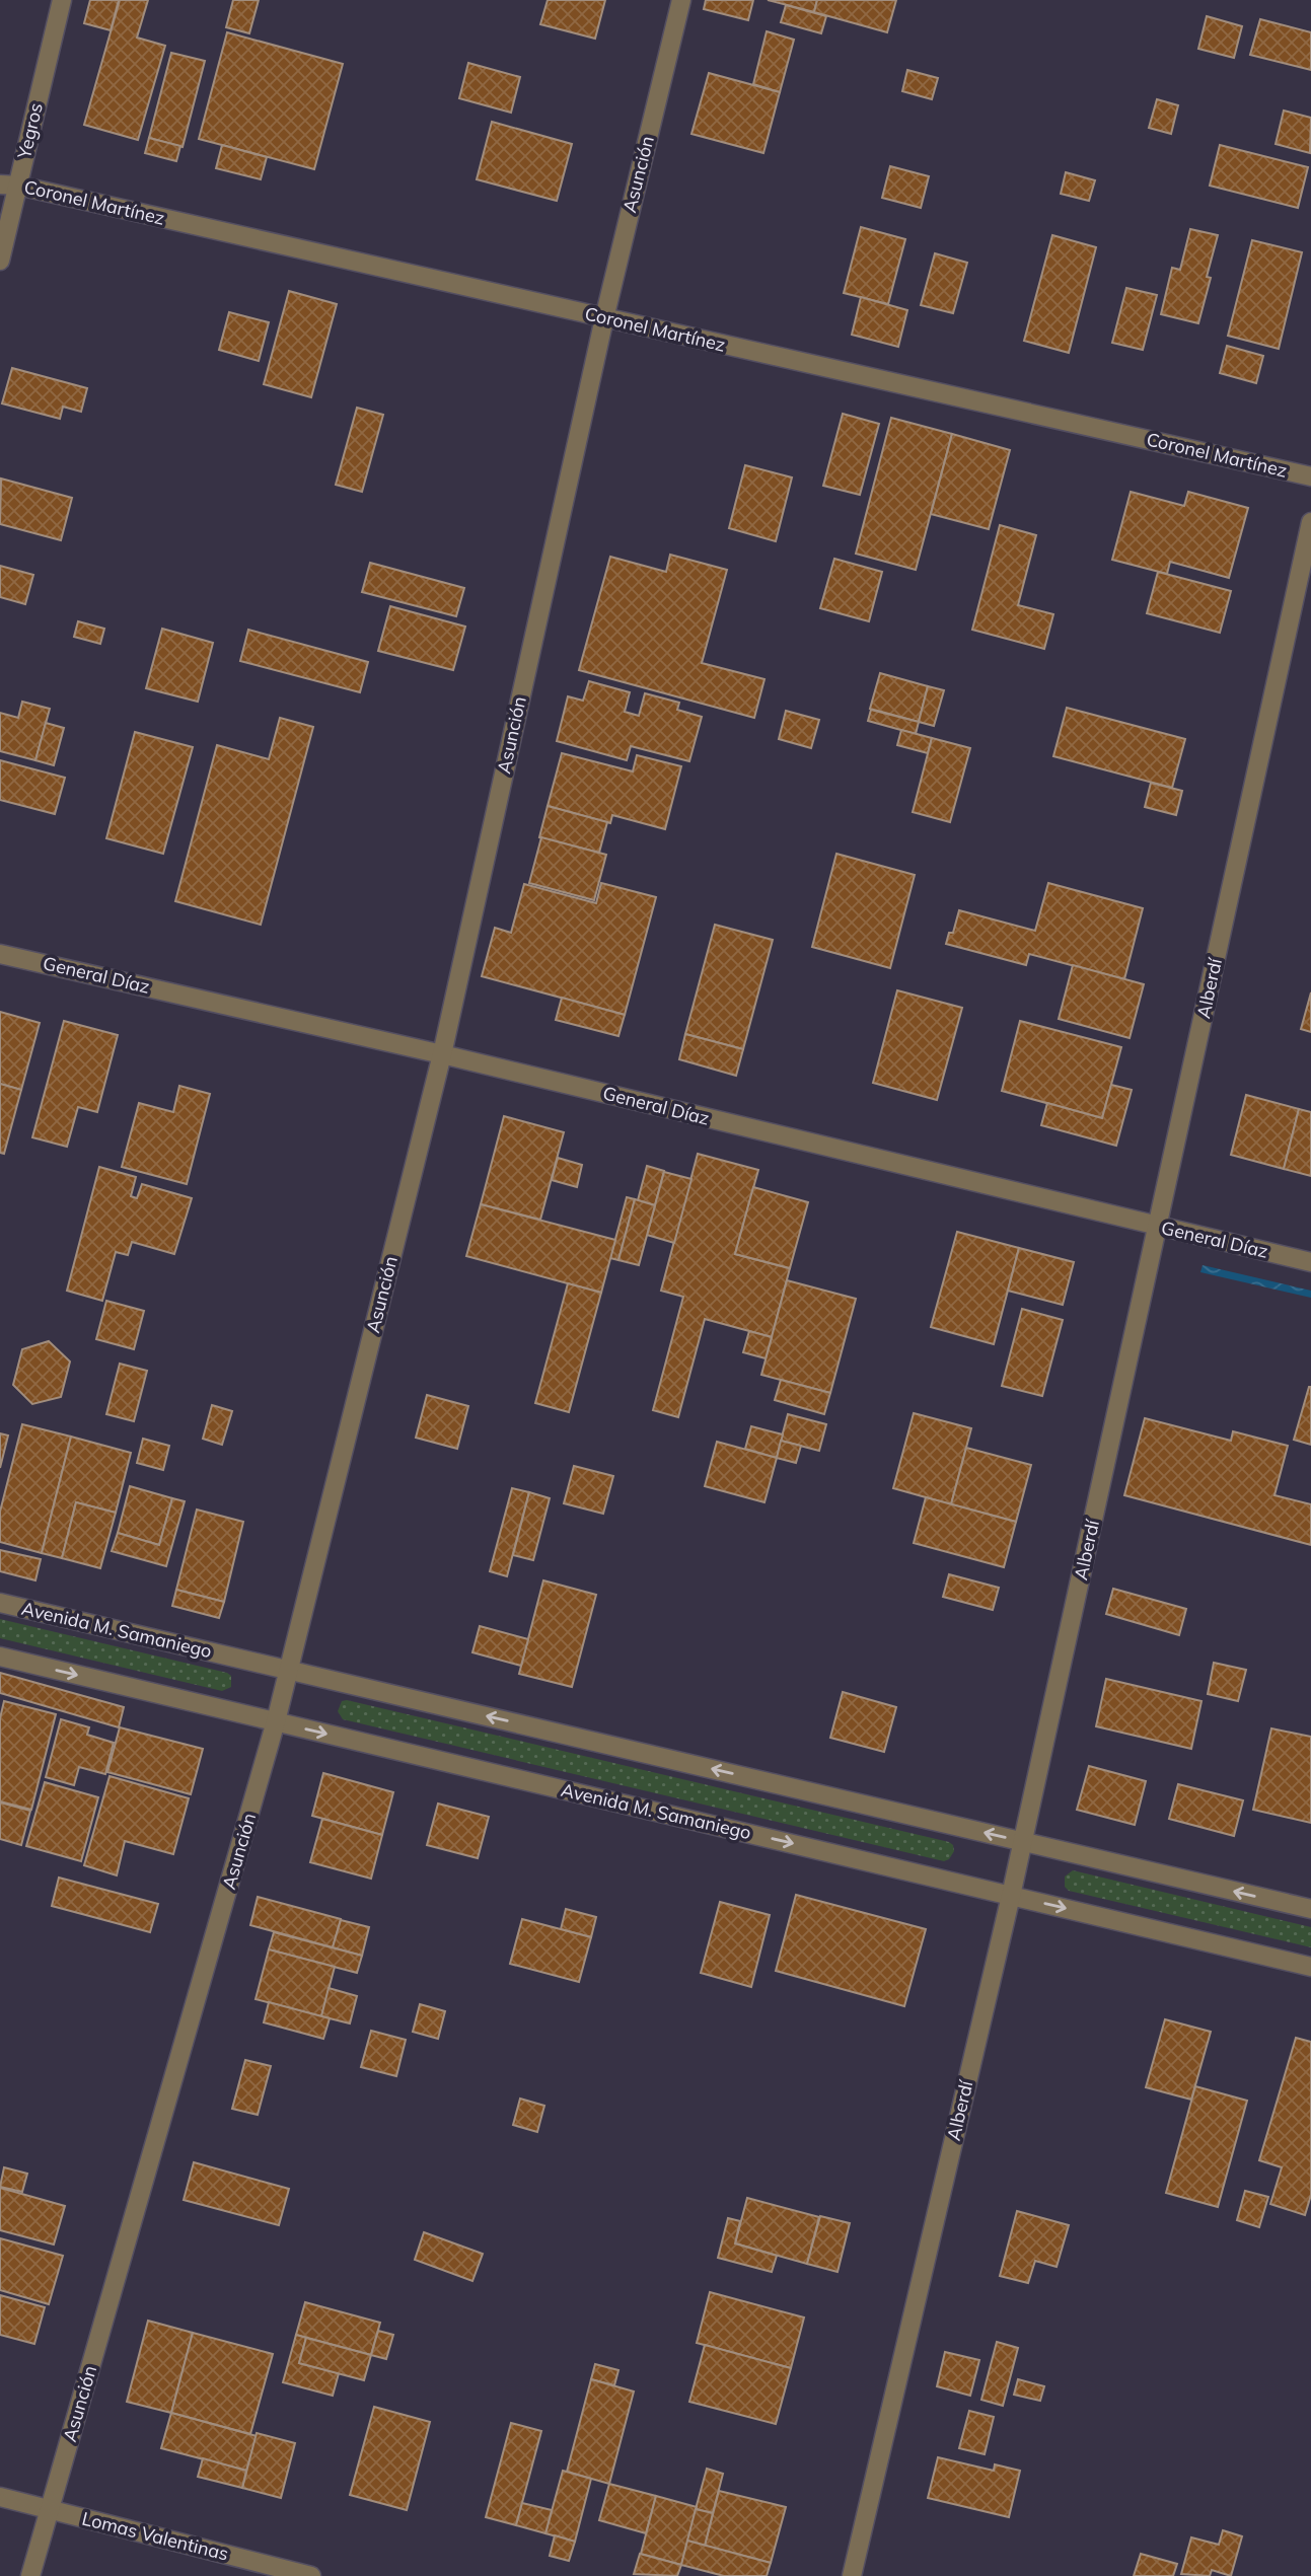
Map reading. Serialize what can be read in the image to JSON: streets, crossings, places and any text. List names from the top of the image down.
{
  "streets": {
    "street": [
      "Yegros",
      "Asunción",
      "Coronel Martínez",
      "General Díaz",
      "Alberdí",
      "Avenida M. Samaniego",
      "Lomas Valentinas"
    ]
  },
  "crossings": [
    ["Yegros", "Coronel Martínez"],
    ["Asunción", "Coronel Martínez"],
    ["Asunción", "General Díaz"],
    ["Asunción", "Avenida M. Samaniego"],
    ["Asunción", "Lomas Valentinas"],
    ["General Díaz", "Alberdí"],
    ["Alberdí", "Avenida M. Samaniego"]
  ]
}
